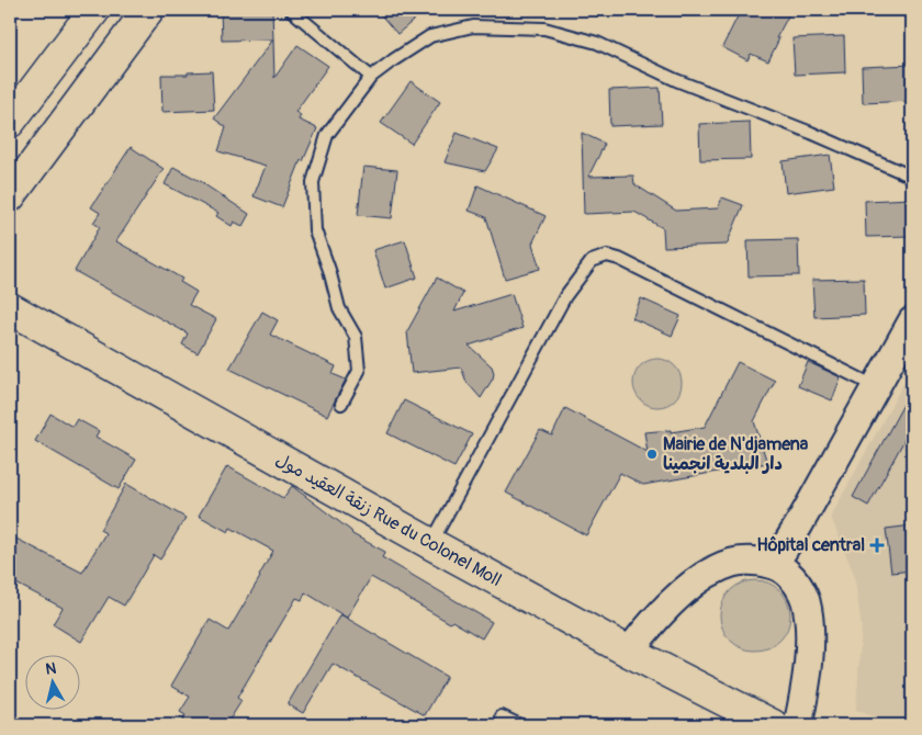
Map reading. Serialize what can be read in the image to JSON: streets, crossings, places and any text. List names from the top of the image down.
{
  "streets": {
    "main road": ["زنقة العقيد مول Rue du Colonel Moll"]
  },
  "places": {
    "other": ["Mairie de N'djamena دار البلدية انجمينا"],
    "health": ["Hôpital central"]
  },
  "north": "top"
}
